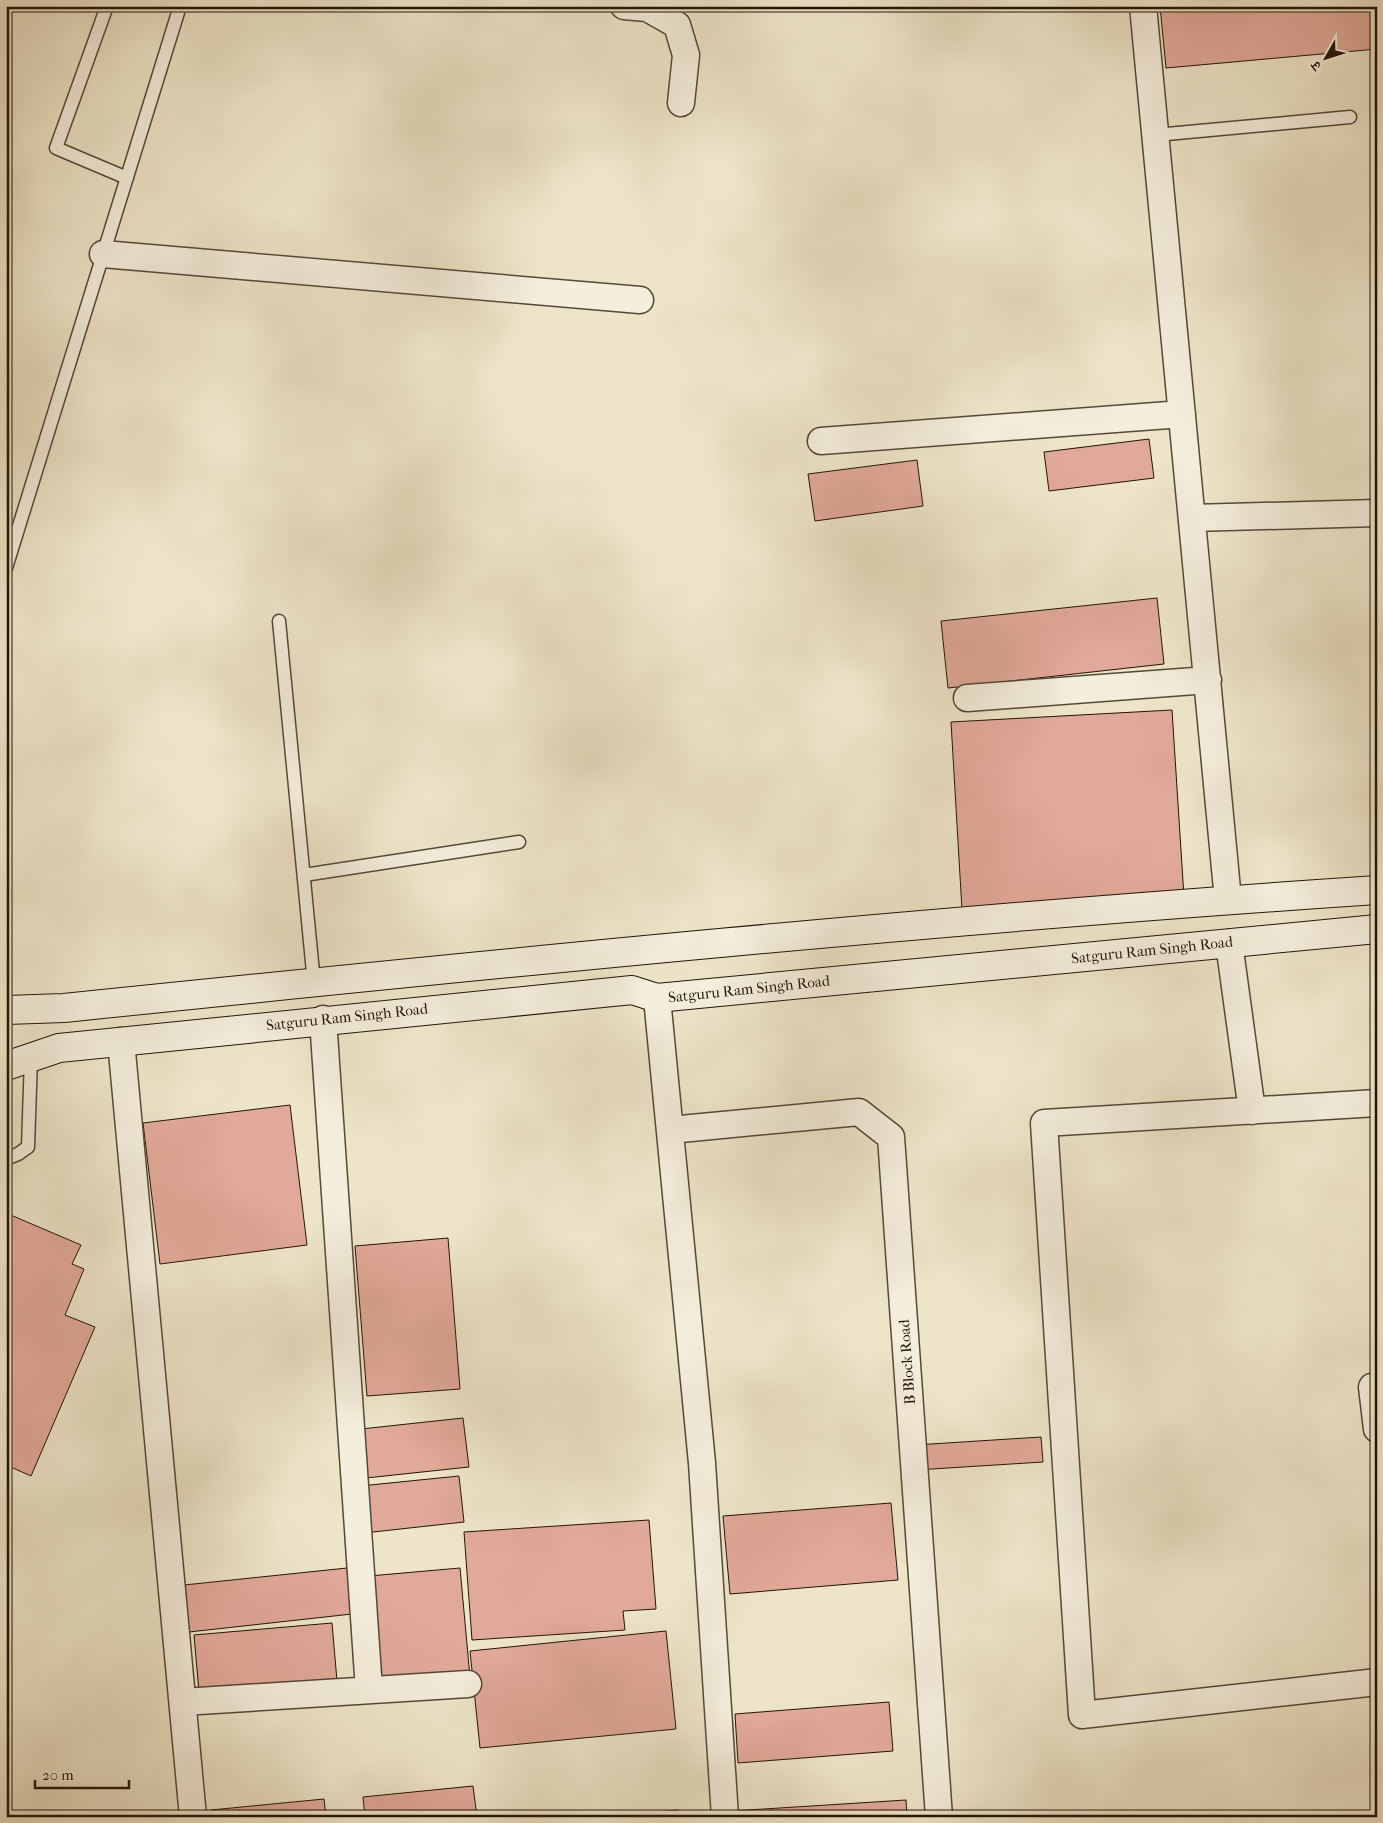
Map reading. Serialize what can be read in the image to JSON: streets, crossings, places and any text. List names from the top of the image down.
{
  "streets": {
    "street": ["Satguru Ram Singh Road", "B Block Road"]
  },
  "scale_bar": "20 m",
  "north": "bottom left"
}
